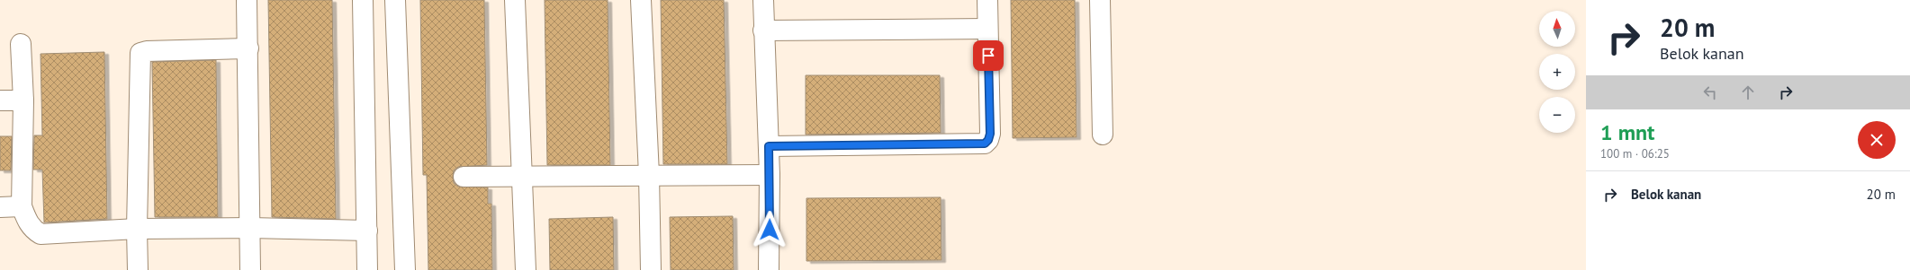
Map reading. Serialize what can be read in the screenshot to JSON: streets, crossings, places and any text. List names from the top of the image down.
{
  "north": "top",
  "page": {
    "turn": ["20 m", "Belok kanan"],
    "map_buttons": ["+", "−"],
    "heading": ["1 mnt", "100 m · 06:25"],
    "list": [
      {
        "name": "Belok kanan",
        "value": "20 m"
      }
    ]
  }
}
